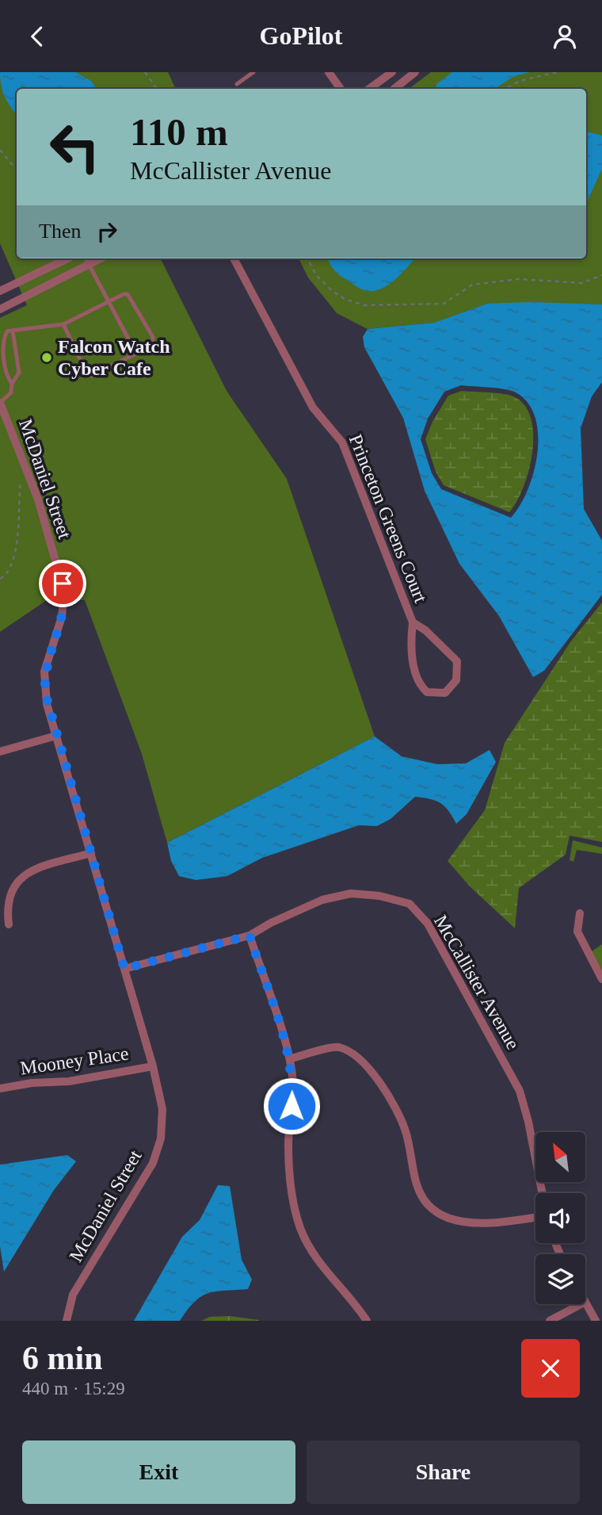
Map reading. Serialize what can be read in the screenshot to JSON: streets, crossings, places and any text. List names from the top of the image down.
{
  "streets": {
    "street": [
      "McDaniel Street",
      "Princeton Greens Court",
      "McCallister Avenue",
      "Mooney Place"
    ]
  },
  "crossings": [
    ["McDaniel Street", "McCallister Avenue"],
    ["McDaniel Street", "Mooney Place"]
  ],
  "places": ["Falcon Watch Cyber Cafe"],
  "north": "top left",
  "page": {
    "header": "GoPilot",
    "turn": ["110 m", "McCallister Avenue"],
    "then": "Then",
    "heading": ["6 min", "440 m · 15:29"],
    "buttons": ["Exit", "Share"]
  }
}
